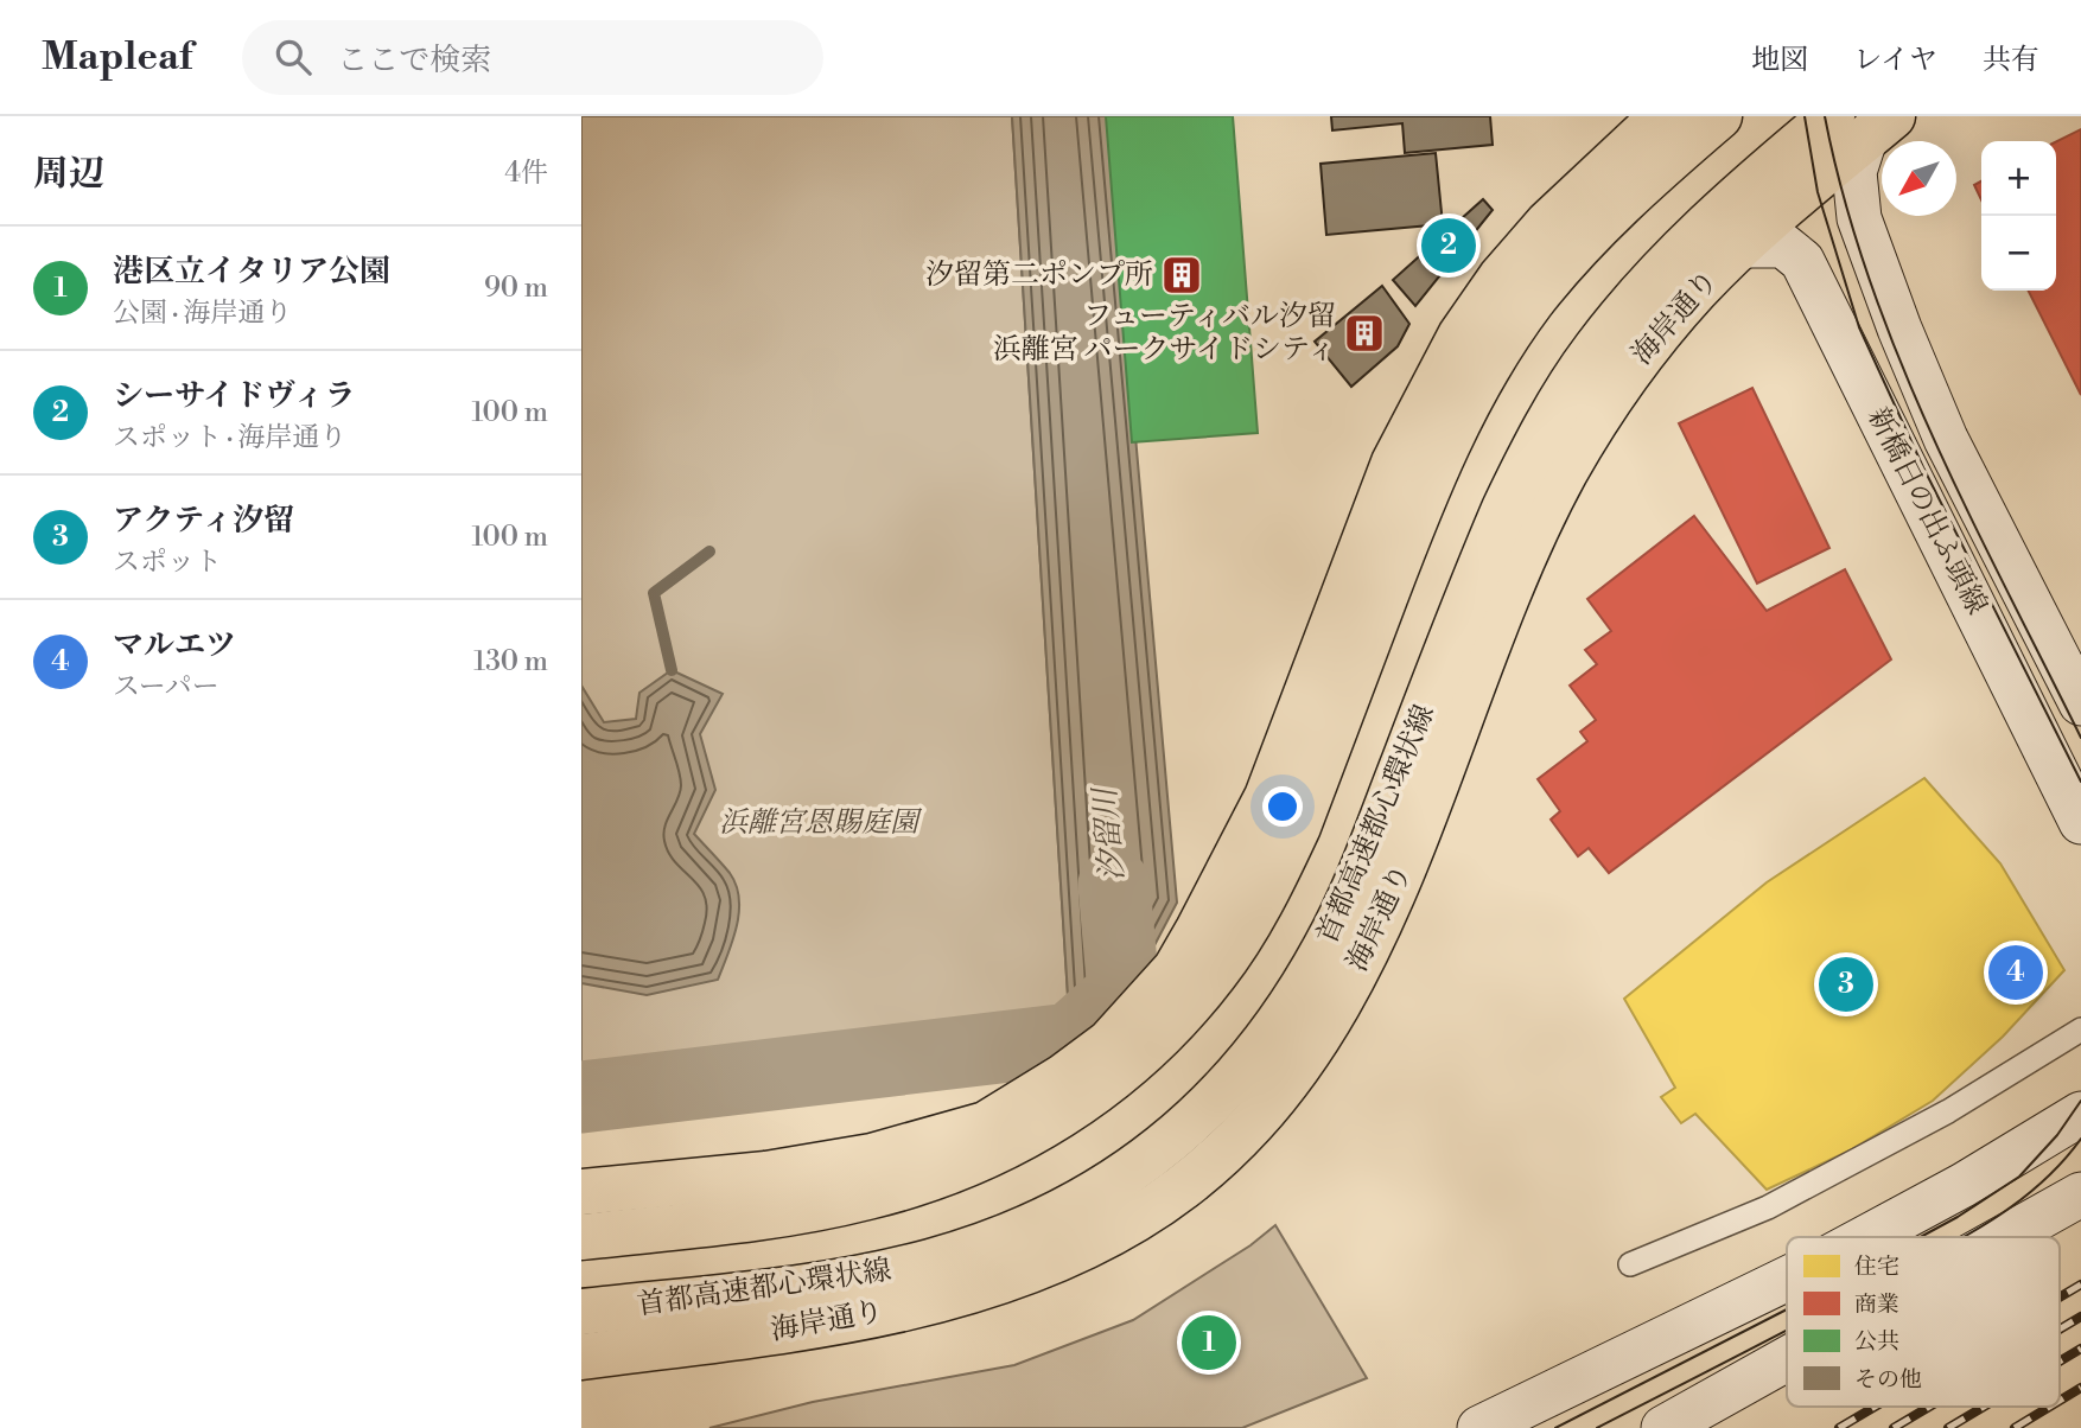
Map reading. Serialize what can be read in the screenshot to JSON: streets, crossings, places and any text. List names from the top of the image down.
{
  "streets": {
    "main road": ["海岸通り", "新橋日の出ふ頭線", "首都高速都心環状線"]
  },
  "crossings": [
    ["海岸通り", "新橋日の出ふ頭線"],
    ["海岸通り", "首都高速都心環状線"],
    ["新橋日の出ふ頭線", "首都高速都心環状線"]
  ],
  "water": ["汐留川"],
  "parks": ["浜離宮恩賜庭園"],
  "places": {
    "building": ["汐留第二ポンプ所", "フューティバル汐留 浜離宮 パークサイドシティ"]
  },
  "legend": [
    "住宅",
    "商業",
    "公共",
    "その他"
  ],
  "north": "bottom left",
  "page": {
    "header": "Mapleaf",
    "search": "ここで検索",
    "nav": ["地図", "レイヤ", "共有"],
    "heading": ["周辺", "4件"],
    "map_buttons": ["+", "−"],
    "pins": [
      "2",
      "4",
      "3",
      "1"
    ],
    "list": [
      {
        "mark": "1",
        "name": "港区立イタリア公園",
        "note": "公園 · 海岸通り",
        "value": "90 m"
      },
      {
        "mark": "2",
        "name": "シーサイドヴィラ",
        "note": "スポット · 海岸通り",
        "value": "100 m"
      },
      {
        "mark": "3",
        "name": "アクティ汐留",
        "note": "スポット",
        "value": "100 m"
      },
      {
        "mark": "4",
        "name": "マルエツ",
        "note": "スーパー",
        "value": "130 m"
      }
    ]
  }
}
